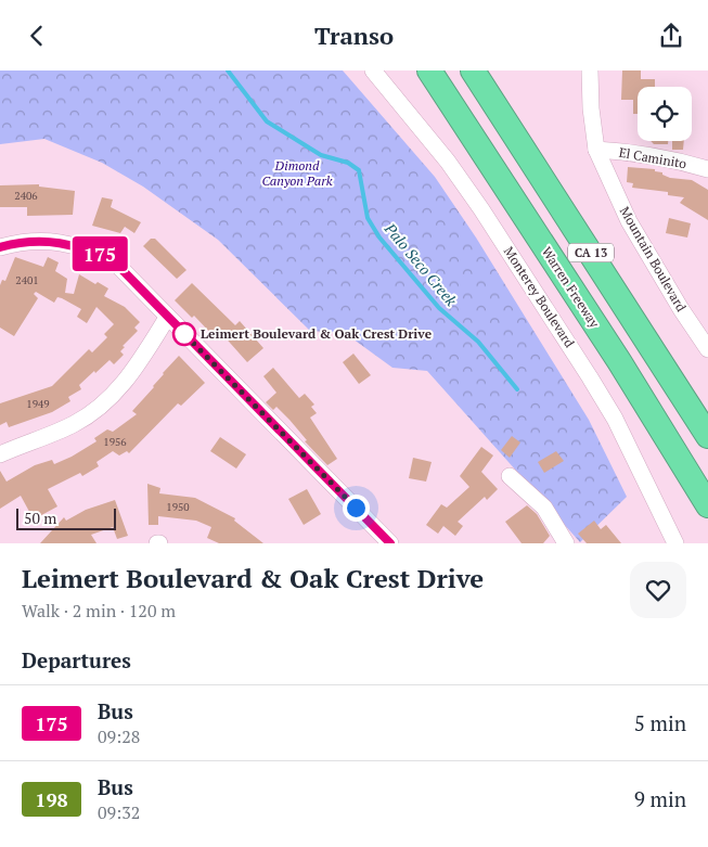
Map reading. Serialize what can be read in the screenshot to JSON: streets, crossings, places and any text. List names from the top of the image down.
{
  "streets": {
    "highway": ["CA 13", "Warren Freeway"],
    "street": ["El Caminito", "Mountain Boulevard", "Monterey Boulevard"]
  },
  "crossings": [
    ["El Caminito", "Mountain Boulevard"]
  ],
  "water": ["Palo Seco Creek"],
  "parks": ["Dimond Canyon Park"],
  "places": ["Leimert Boulevard & Oak Crest Drive"],
  "lines": ["bus line 175"],
  "house_numbers": [
    "2406",
    "2401",
    "1949",
    "1956",
    "1950"
  ],
  "scale_bar": "50 m",
  "page": {
    "header": "Transo",
    "on_map": "175",
    "scale": "50 m",
    "heading": [
      ["Leimert Boulevard & Oak Crest Drive", "Walk · 2 min · 120 m"],
      "Departures"
    ],
    "list": [
      {
        "mark": "175",
        "name": "Bus",
        "note": "09:28",
        "value": "5 min"
      },
      {
        "mark": "198",
        "name": "Bus",
        "note": "09:32",
        "value": "9 min"
      }
    ]
  }
}
